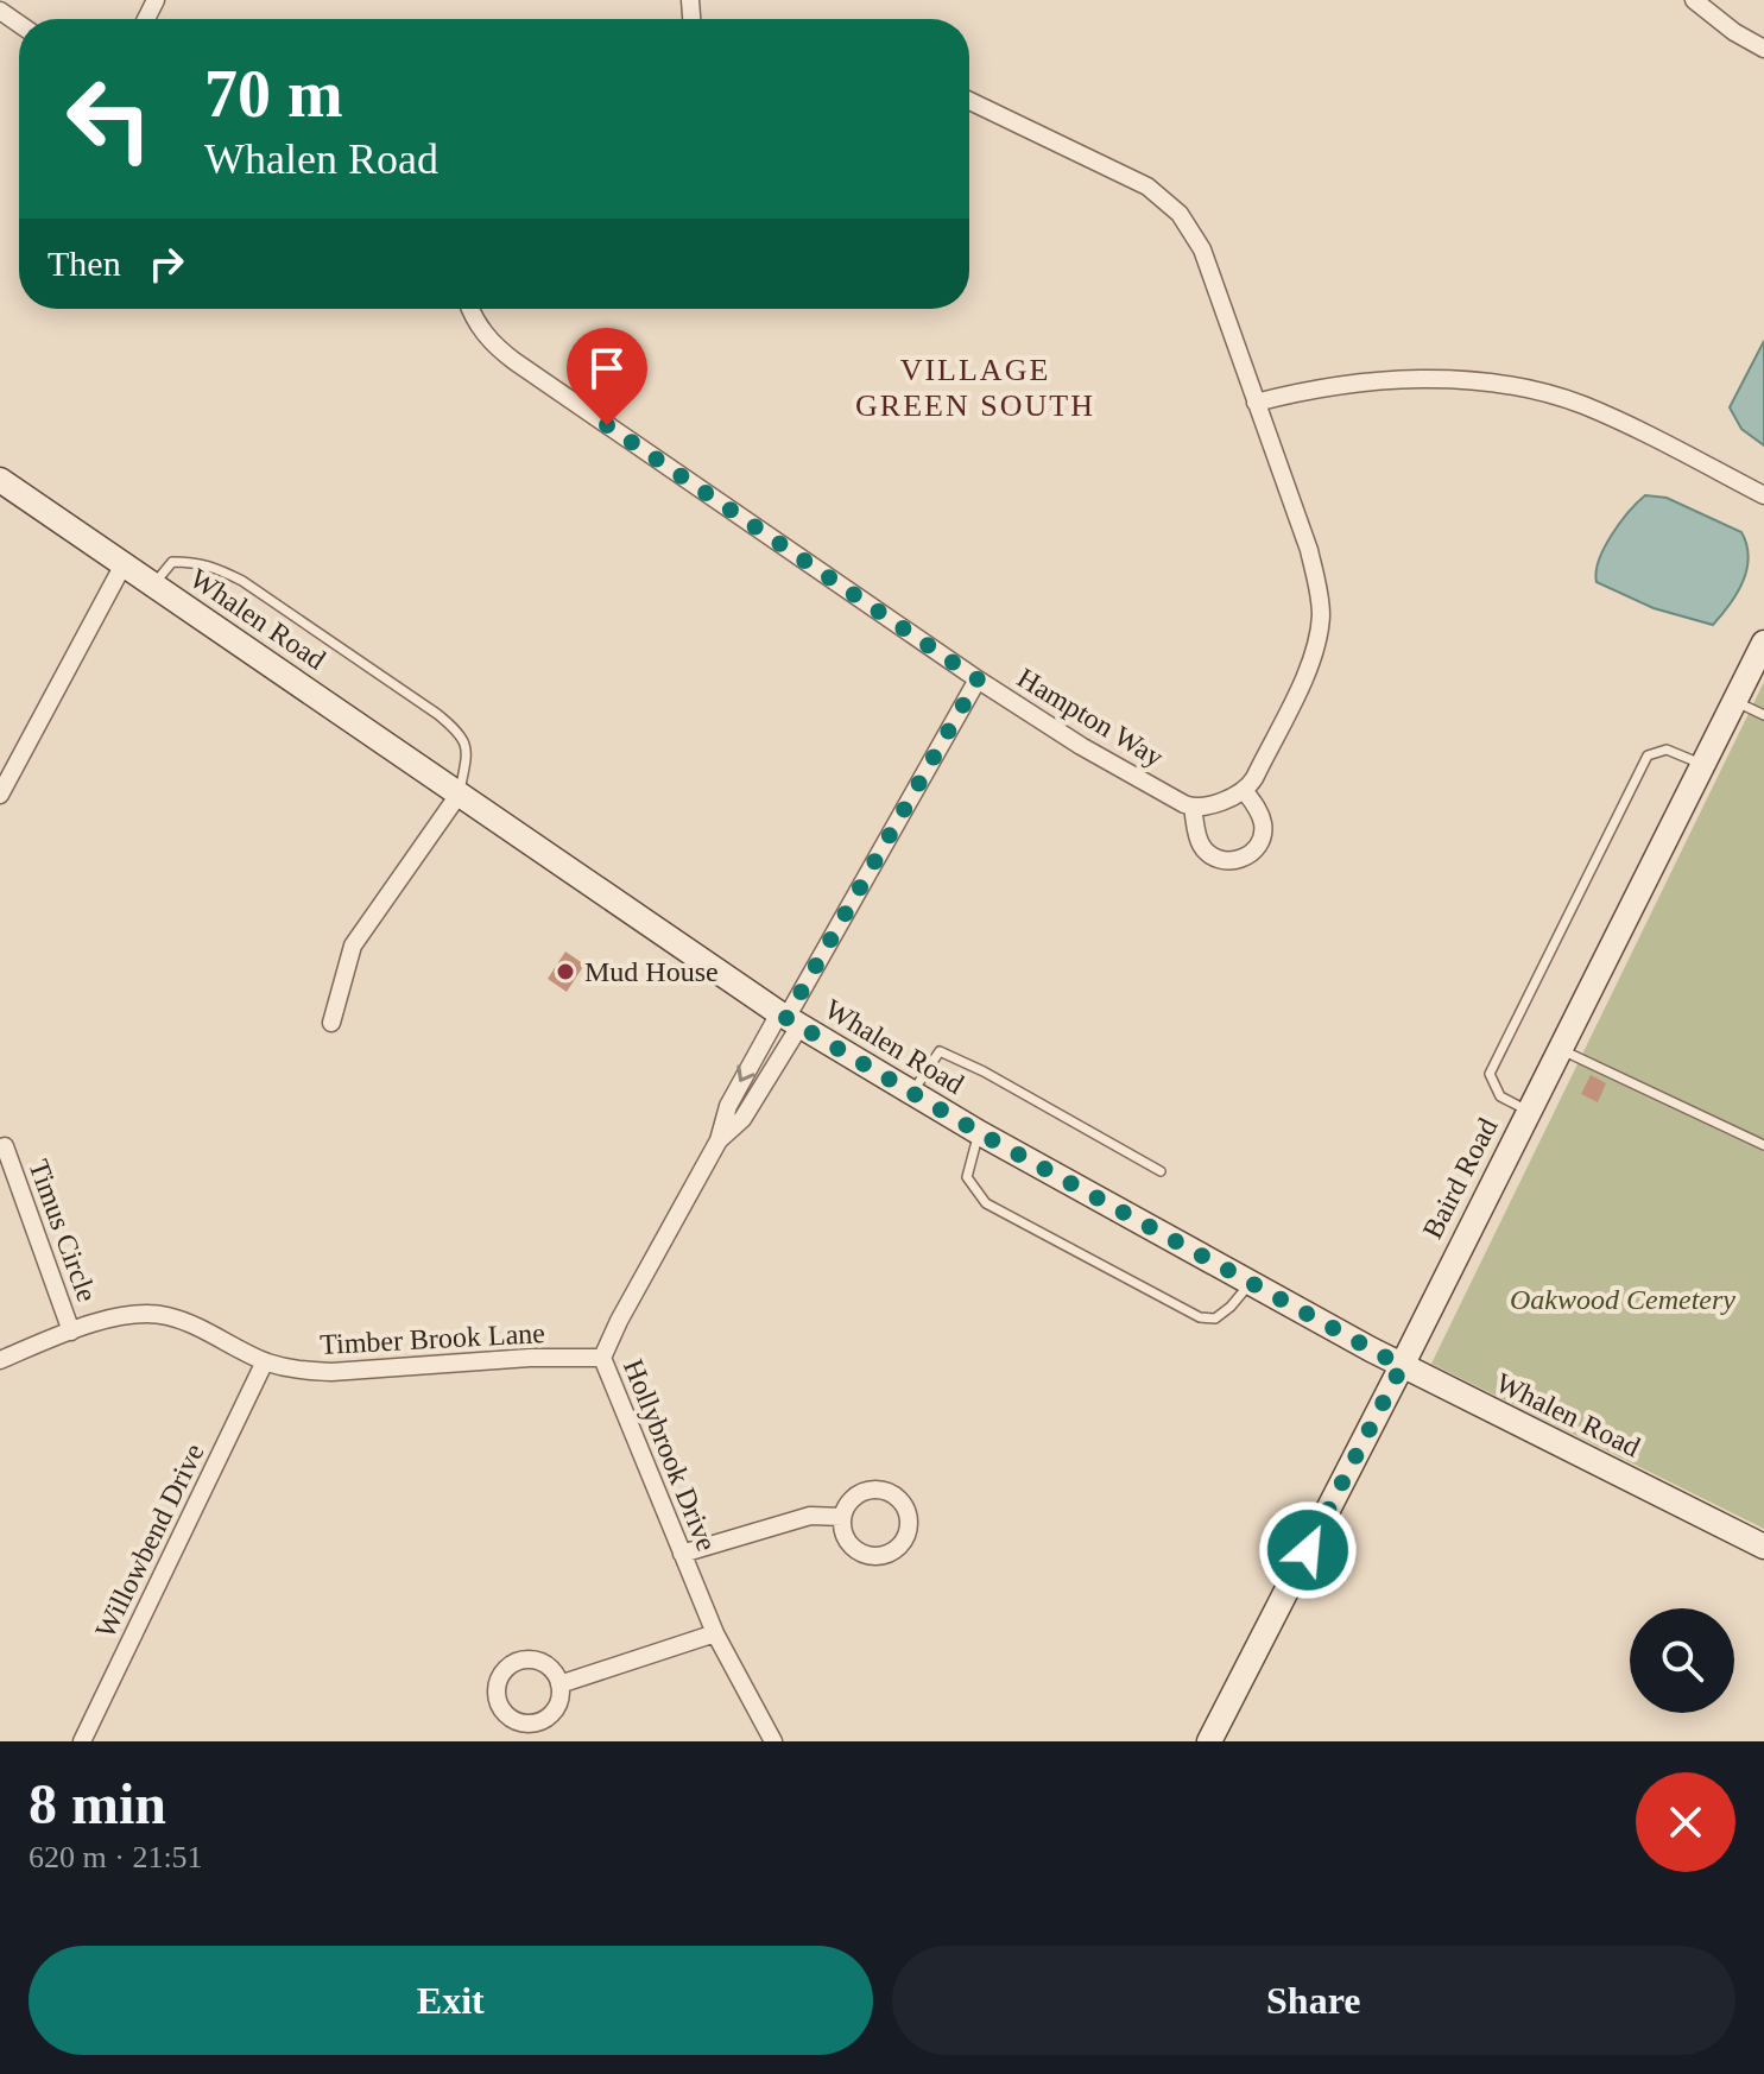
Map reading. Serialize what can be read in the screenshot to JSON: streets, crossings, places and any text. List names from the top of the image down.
{
  "streets": {
    "street": [
      "Whalen Road",
      "Hampton Way",
      "Baird Road",
      "Timus Circle",
      "Timber Brook Lane",
      "Hollybrook Drive",
      "Willowbend Drive"
    ]
  },
  "crossings": [
    ["Whalen Road", "Baird Road"],
    ["Whalen Road", "Hollybrook Drive"],
    ["Hampton Way", "Hollybrook Drive"],
    ["Timus Circle", "Timber Brook Lane"],
    ["Timber Brook Lane", "Hollybrook Drive"],
    ["Timber Brook Lane", "Willowbend Drive"]
  ],
  "districts": ["VILLAGE GREEN SOUTH"],
  "parks": ["Oakwood Cemetery"],
  "places": ["Mud House"],
  "page": {
    "turn": ["70 m", "Whalen Road"],
    "then": "Then",
    "heading": ["8 min", "620 m · 21:51"],
    "buttons": ["Exit", "Share"]
  }
}
